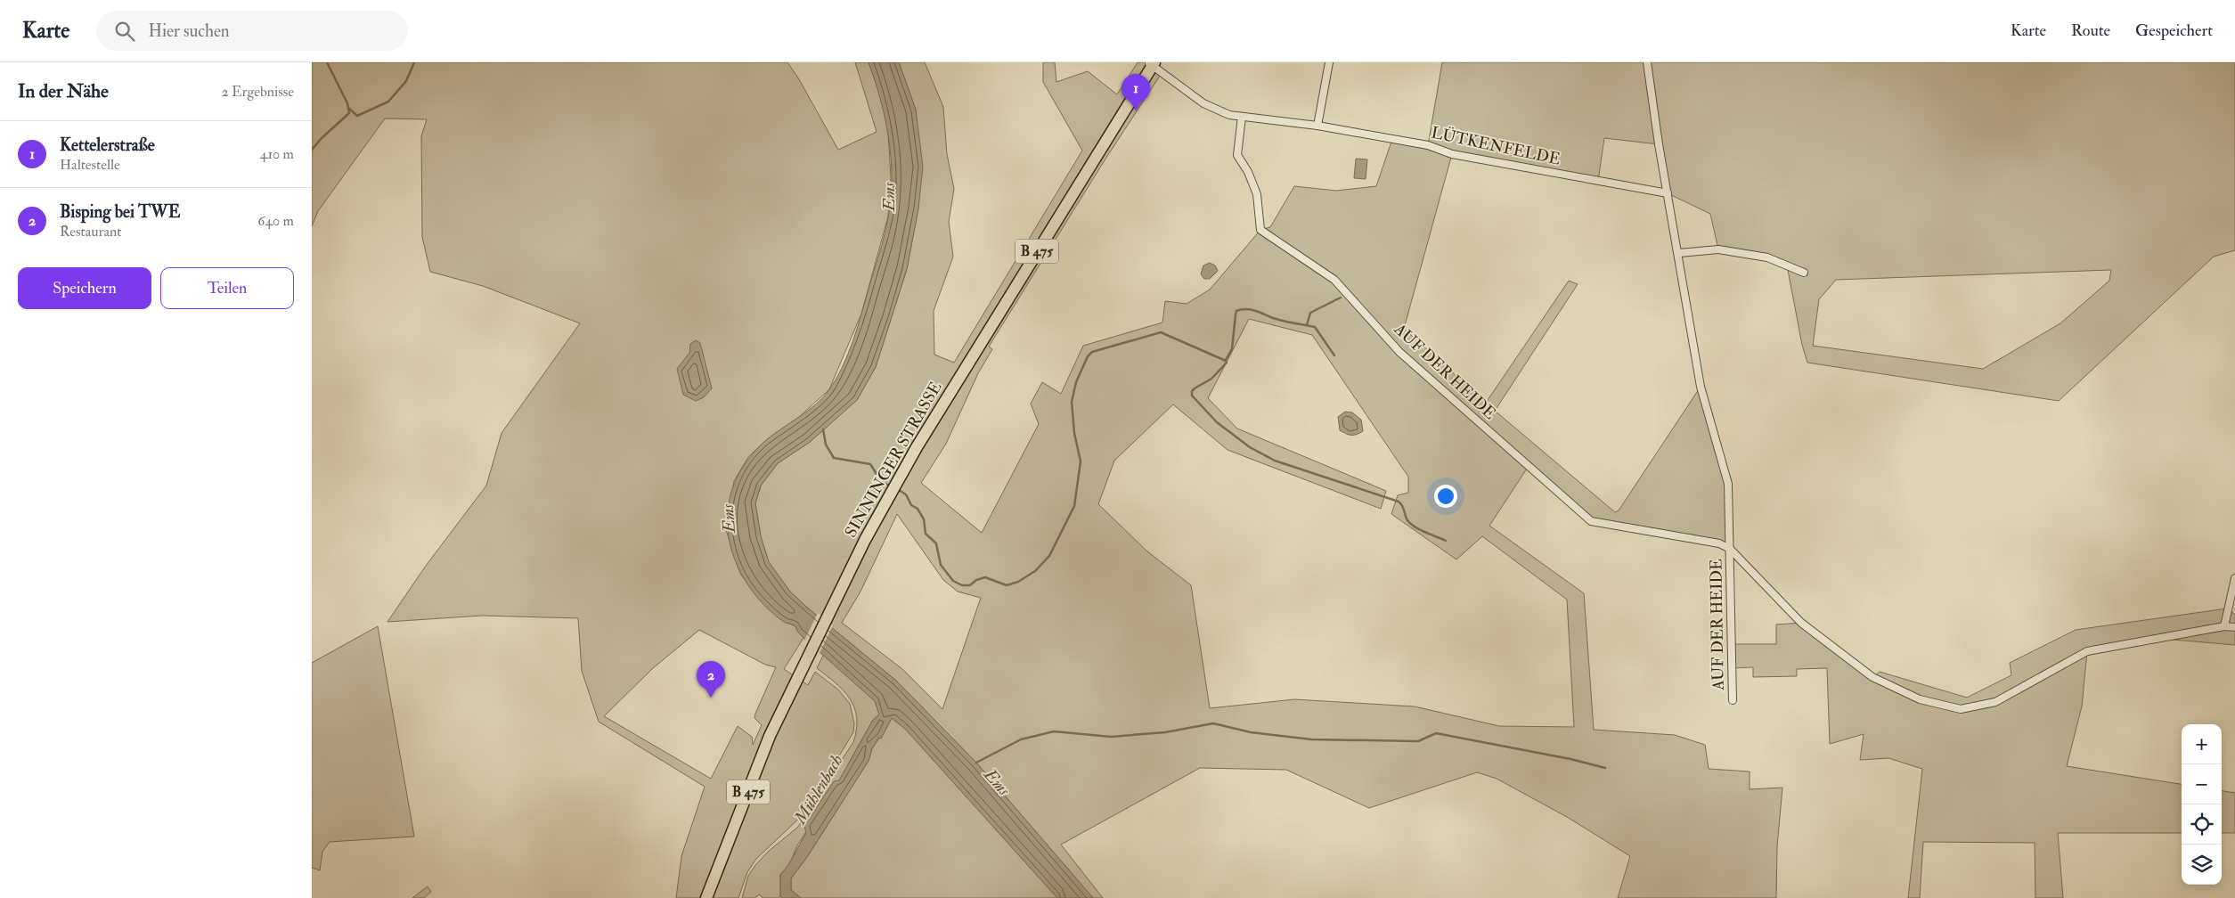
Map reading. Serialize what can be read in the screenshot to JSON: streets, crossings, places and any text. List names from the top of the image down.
{
  "streets": {
    "main road": ["B 475", "SINNINGER STRASSE"],
    "street": ["LÜTKENFELDE", "AUF DER HEIDE"]
  },
  "crossings": [
    ["LÜTKENFELDE", "AUF DER HEIDE"],
    ["LÜTKENFELDE", "SINNINGER STRASSE"]
  ],
  "water": ["Ems", "Mühlenbach"],
  "page": {
    "header": "Karte",
    "search": "Hier suchen",
    "nav": ["Karte", "Route", "Gespeichert"],
    "heading": ["In der Nähe", "2 Ergebnisse"],
    "pins": ["1", "2"],
    "list": [
      {
        "mark": "1",
        "name": "Kettelerstraße",
        "note": "Haltestelle",
        "value": "410 m"
      },
      {
        "mark": "2",
        "name": "Bisping bei TWE",
        "note": "Restaurant",
        "value": "640 m"
      }
    ],
    "buttons": ["Speichern", "Teilen"],
    "map_buttons": ["+", "−"]
  }
}
